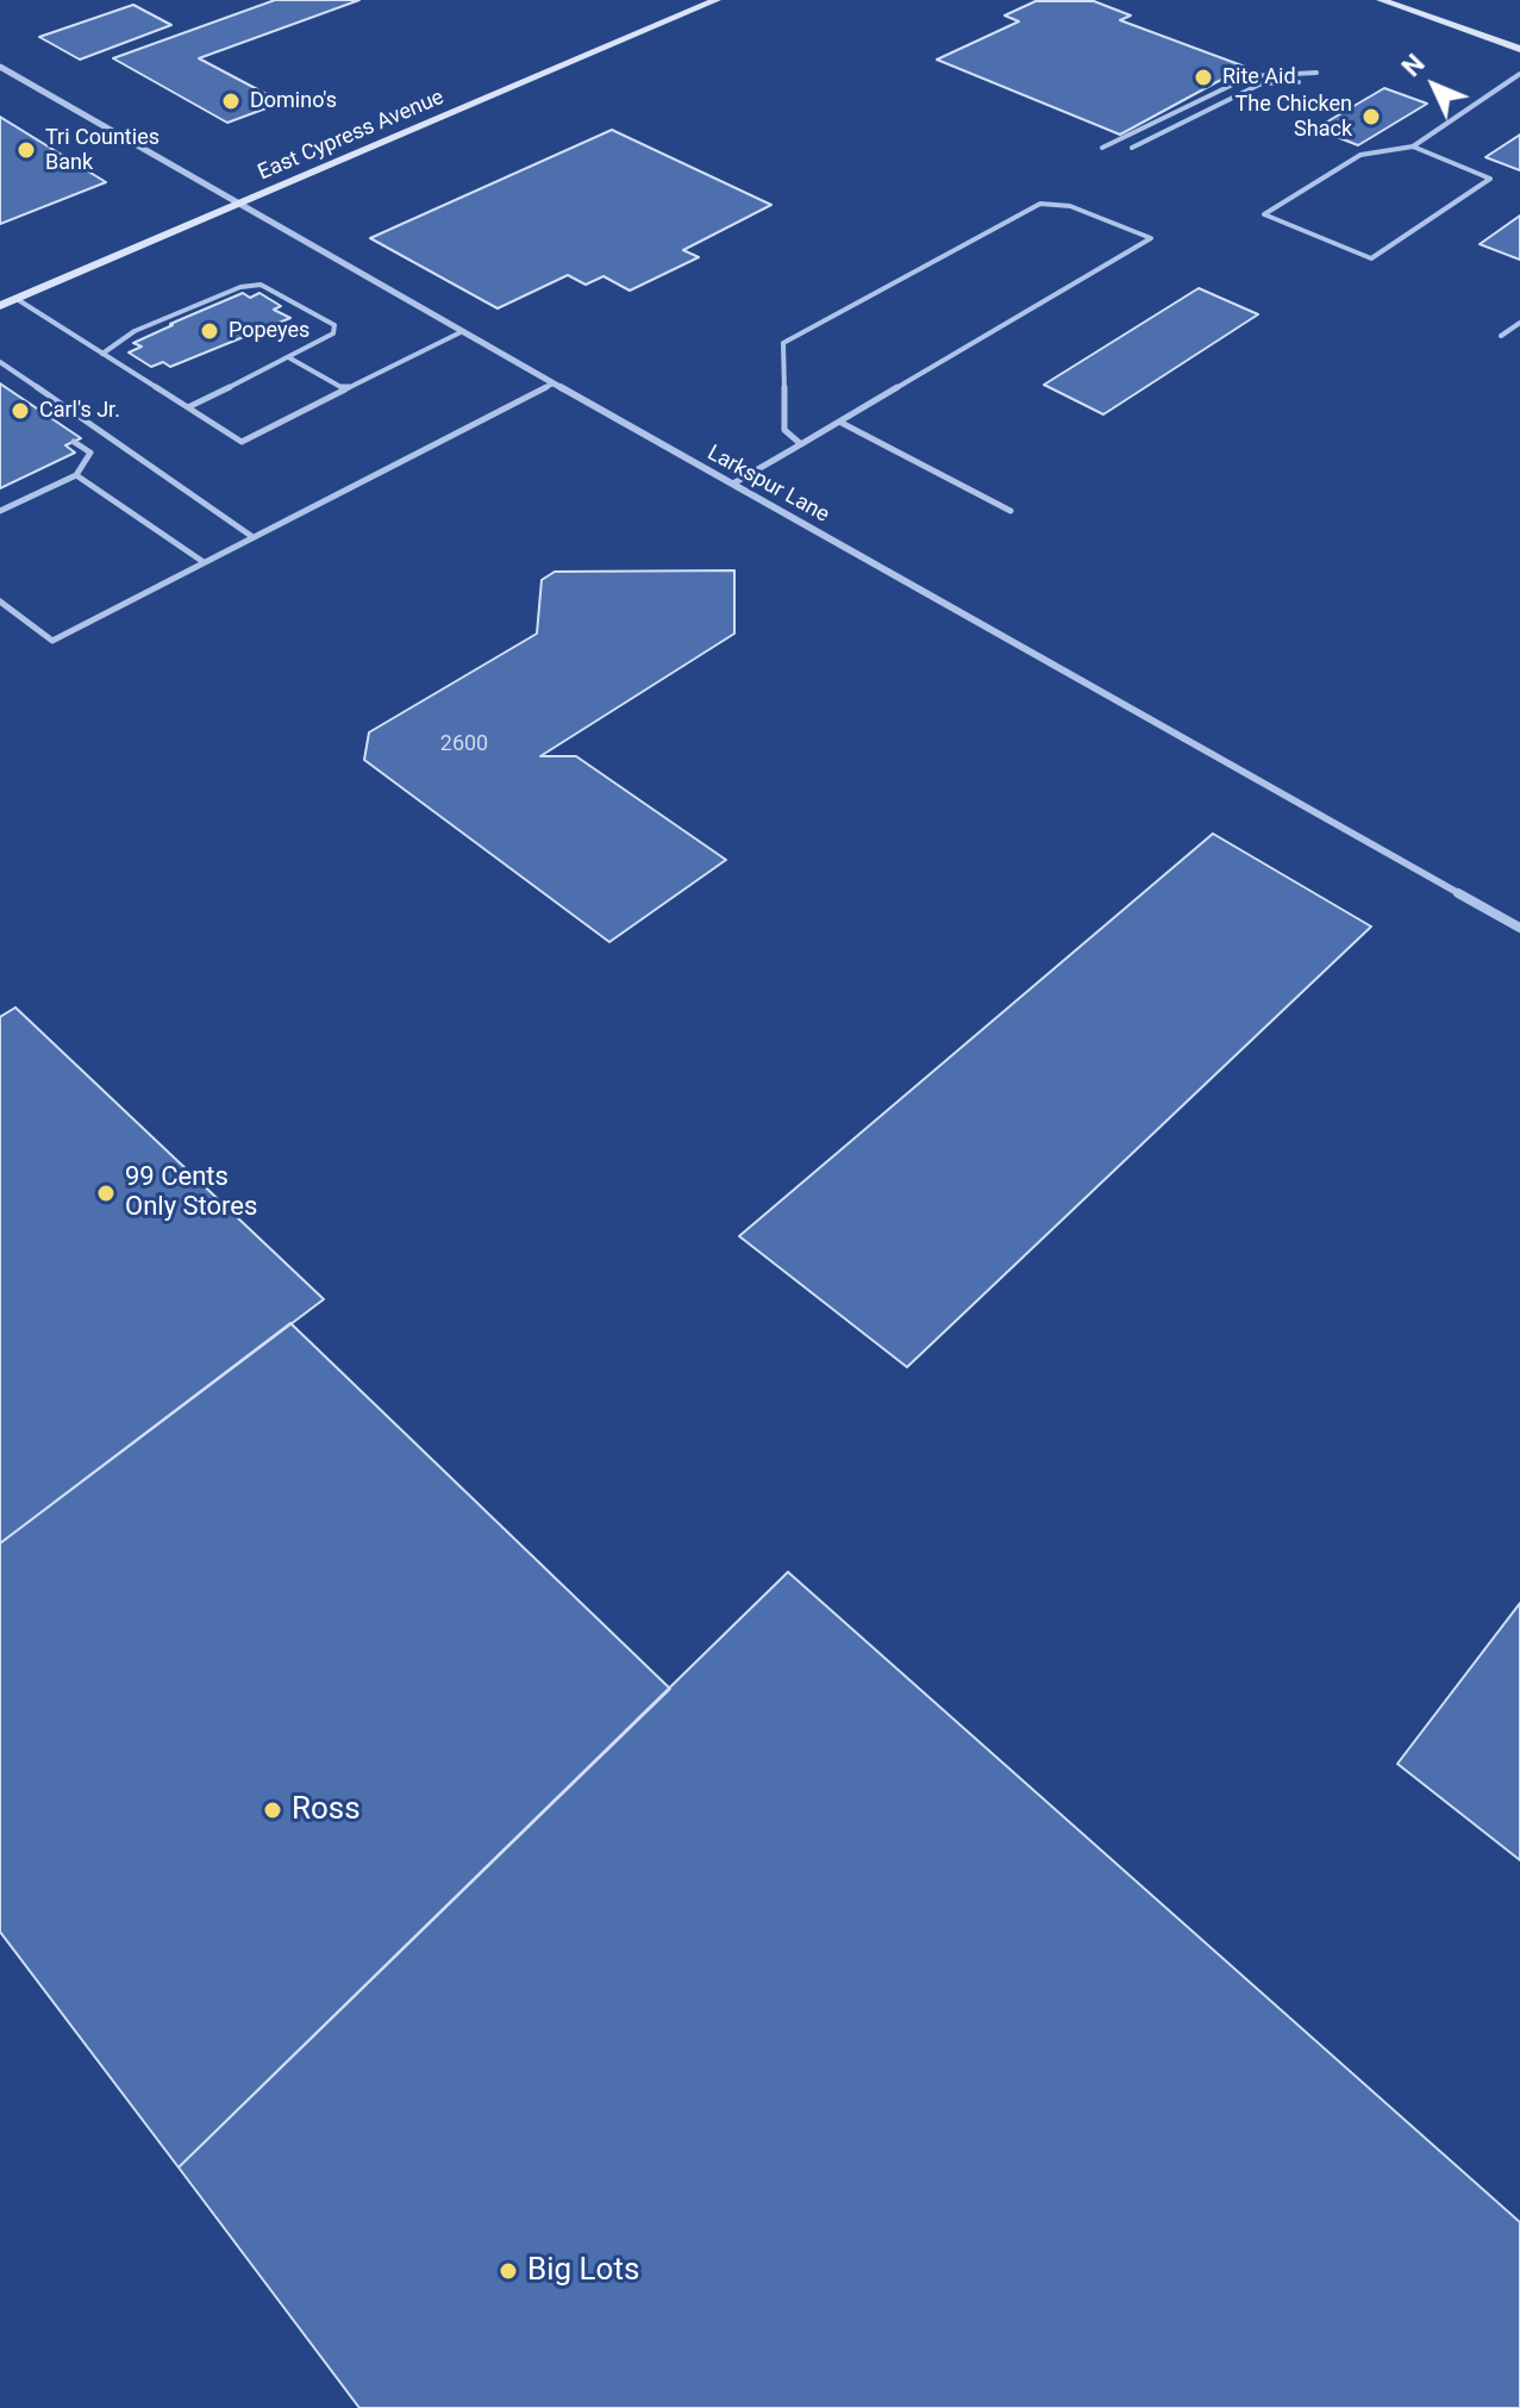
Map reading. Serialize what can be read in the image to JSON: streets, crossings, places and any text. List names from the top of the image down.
{
  "streets": {
    "main road": ["East Cypress Avenue"],
    "street": ["Larkspur Lane"]
  },
  "crossings": [
    ["East Cypress Avenue", "Larkspur Lane"]
  ],
  "places": [
    "Rite Aid",
    "Domino's",
    "The Chicken Shack",
    "Tri Counties Bank",
    "Popeyes",
    "Carl's Jr.",
    "99 Cents Only Stores",
    "Ross",
    "Big Lots"
  ],
  "house_numbers": ["2600"],
  "north": "top left"
}
